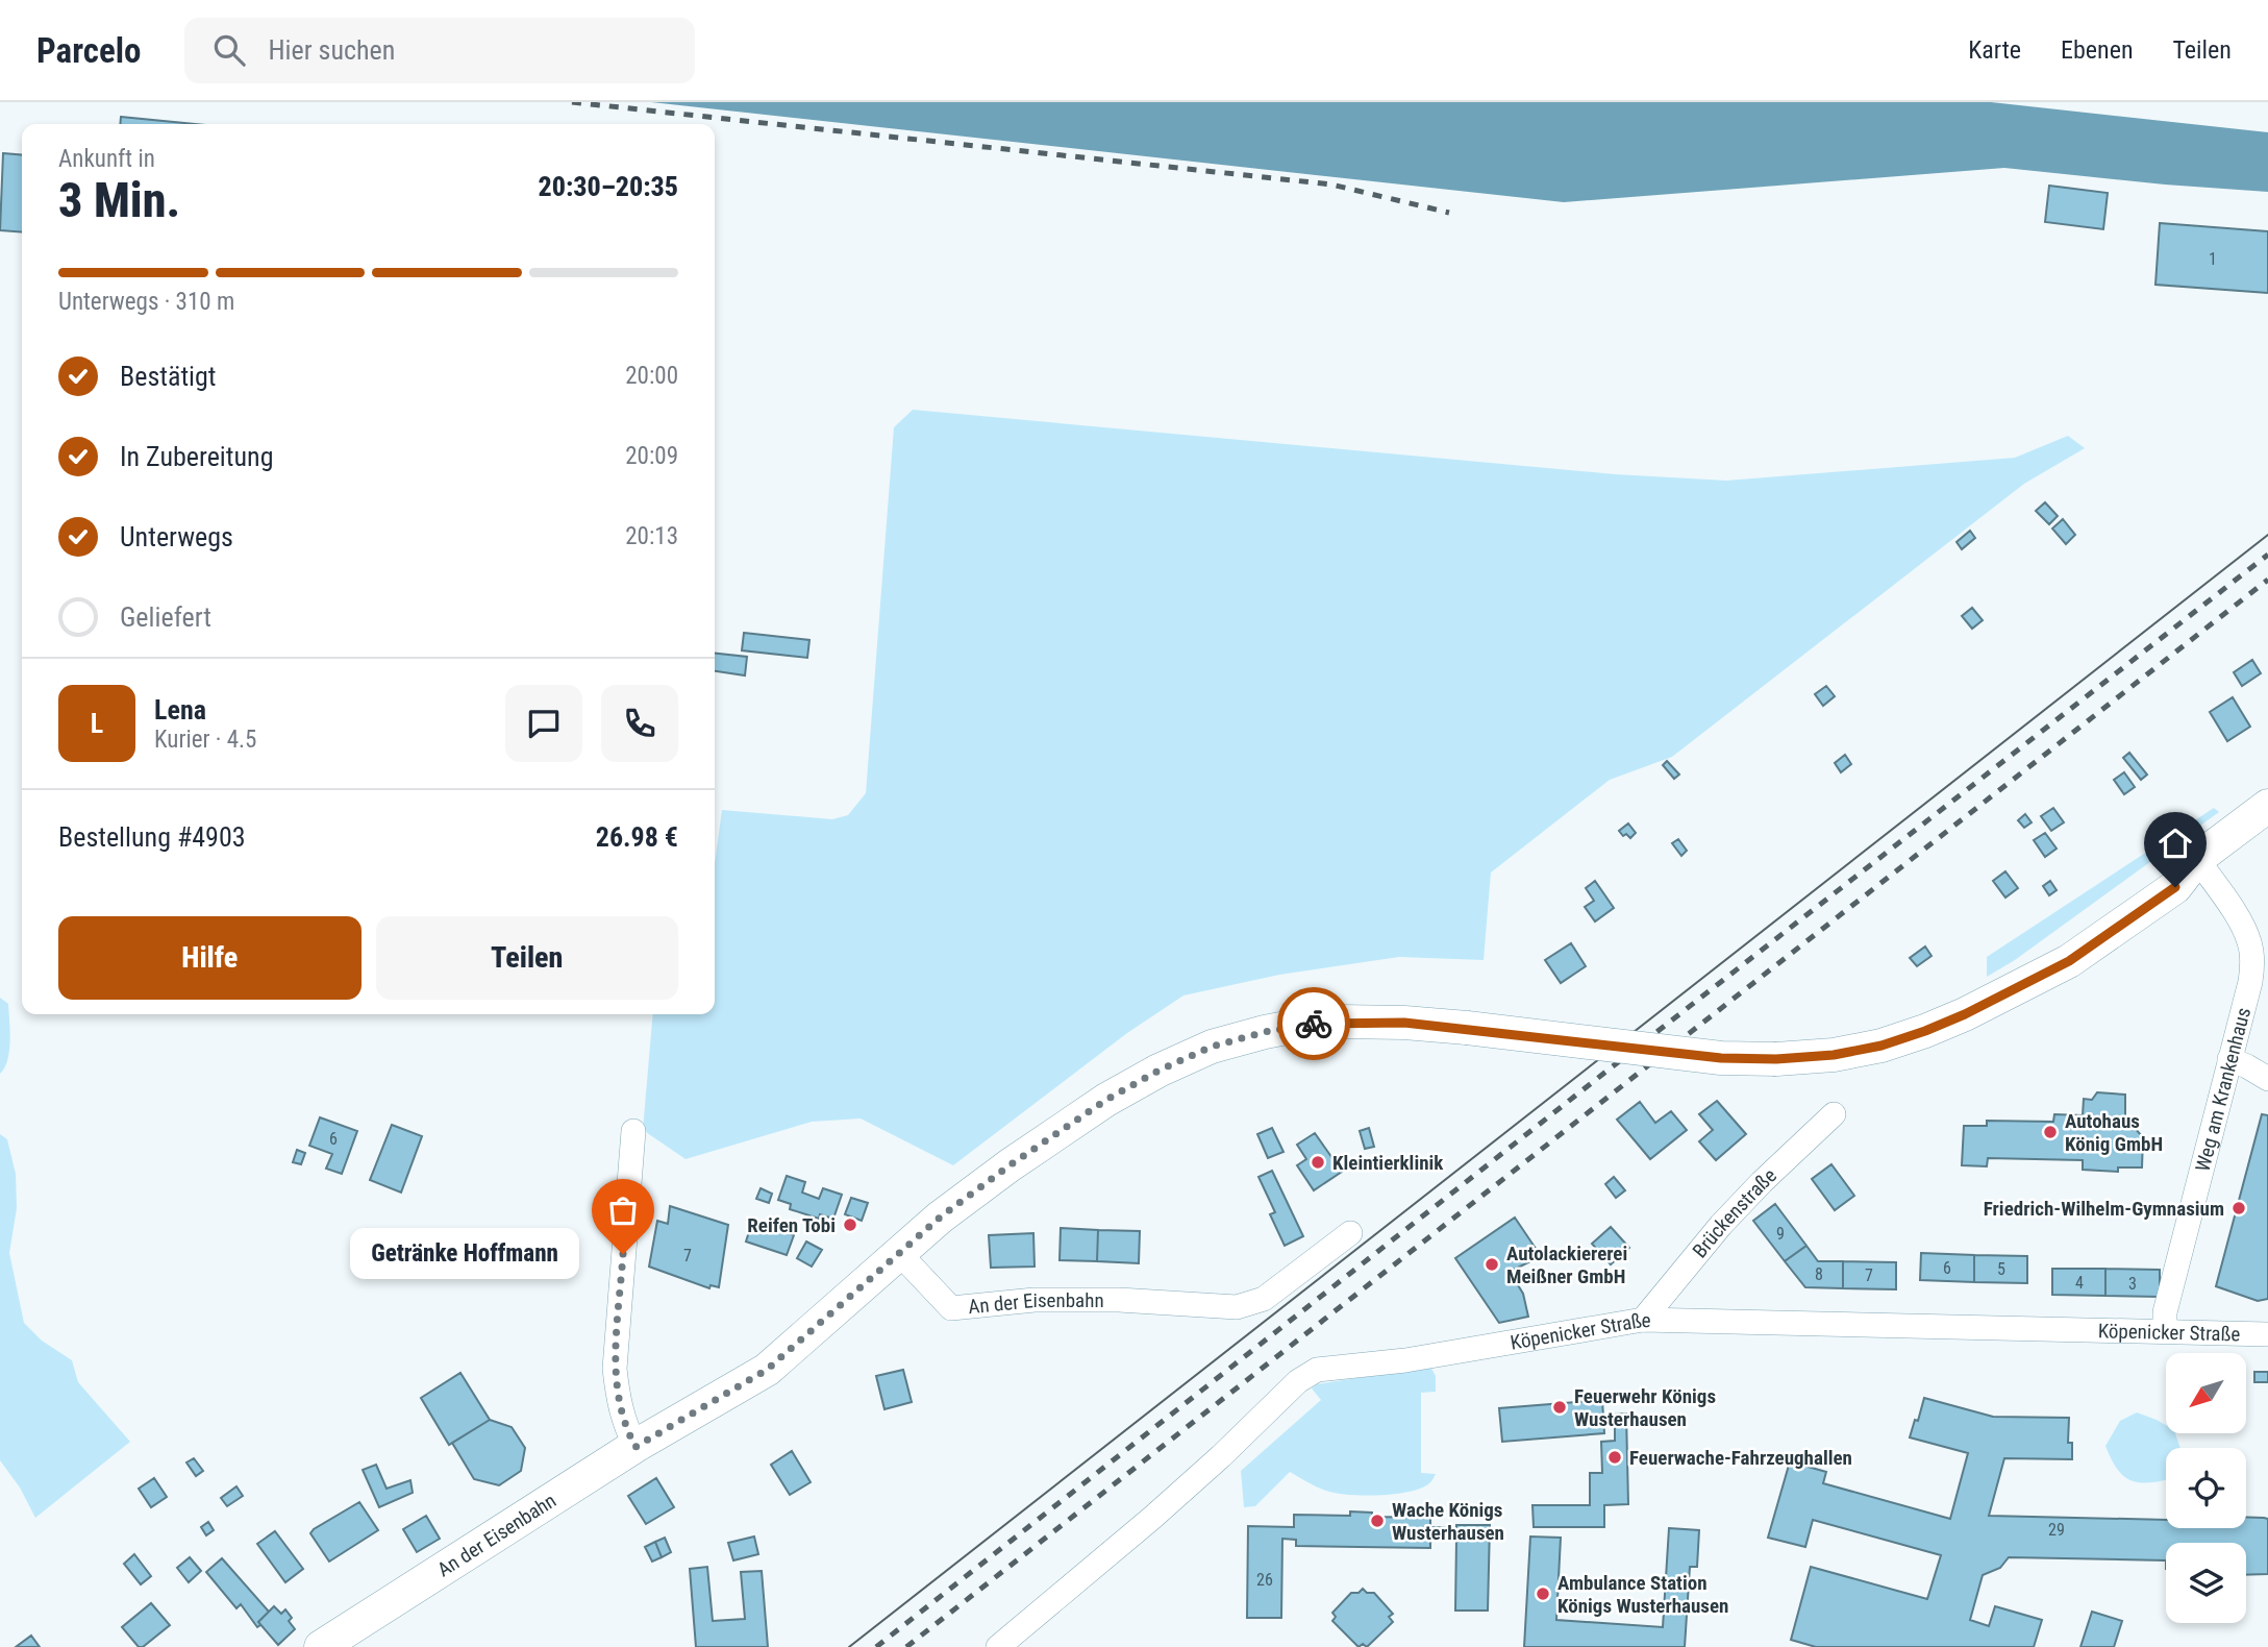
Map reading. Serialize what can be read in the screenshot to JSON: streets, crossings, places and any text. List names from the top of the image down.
{
  "streets": {
    "main road": ["An der Eisenbahn"],
    "street": ["Weg am Krankenhaus", "Brückenstraße", "Köpenicker Straße"]
  },
  "crossings": [
    ["Weg am Krankenhaus", "Köpenicker Straße"],
    ["Brückenstraße", "Köpenicker Straße"]
  ],
  "places": [
    "Autohaus König GmbH",
    "Kleintierklinik",
    "Friedrich-Wilhelm-Gymnasium",
    "Reifen Tobi",
    "Getränke Hoffmann",
    "Autolackiererei Meißner GmbH",
    "Feuerwehr Königs Wusterhausen",
    "Feuerwache-Fahrzeughallen",
    "Wache Königs Wusterhausen",
    "Ambulance Station Königs Wusterhausen"
  ],
  "house_numbers": [
    "1",
    "6",
    "9",
    "7",
    "6",
    "5",
    "8",
    "7",
    "4",
    "3",
    "29",
    "26"
  ],
  "north": "bottom left",
  "page": {
    "header": "Parcelo",
    "search": "Hier suchen",
    "nav": ["Karte", "Ebenen", "Teilen"],
    "heading": ["3 Min.", "Ankunft in", "20:30–20:35"],
    "panel": [
      "Lena",
      "Kurier · 4.5",
      "Bestellung #4903",
      "26.98 €"
    ],
    "bar": "Unterwegs · 310 m",
    "list": [
      ["Bestätigt", "20:00"],
      ["In Zubereitung", "20:09"],
      ["Unterwegs", "20:13"],
      "Geliefert"
    ],
    "round": "L",
    "buttons": ["Hilfe", "Teilen"],
    "bubble": "Getränke Hoffmann"
  }
}
